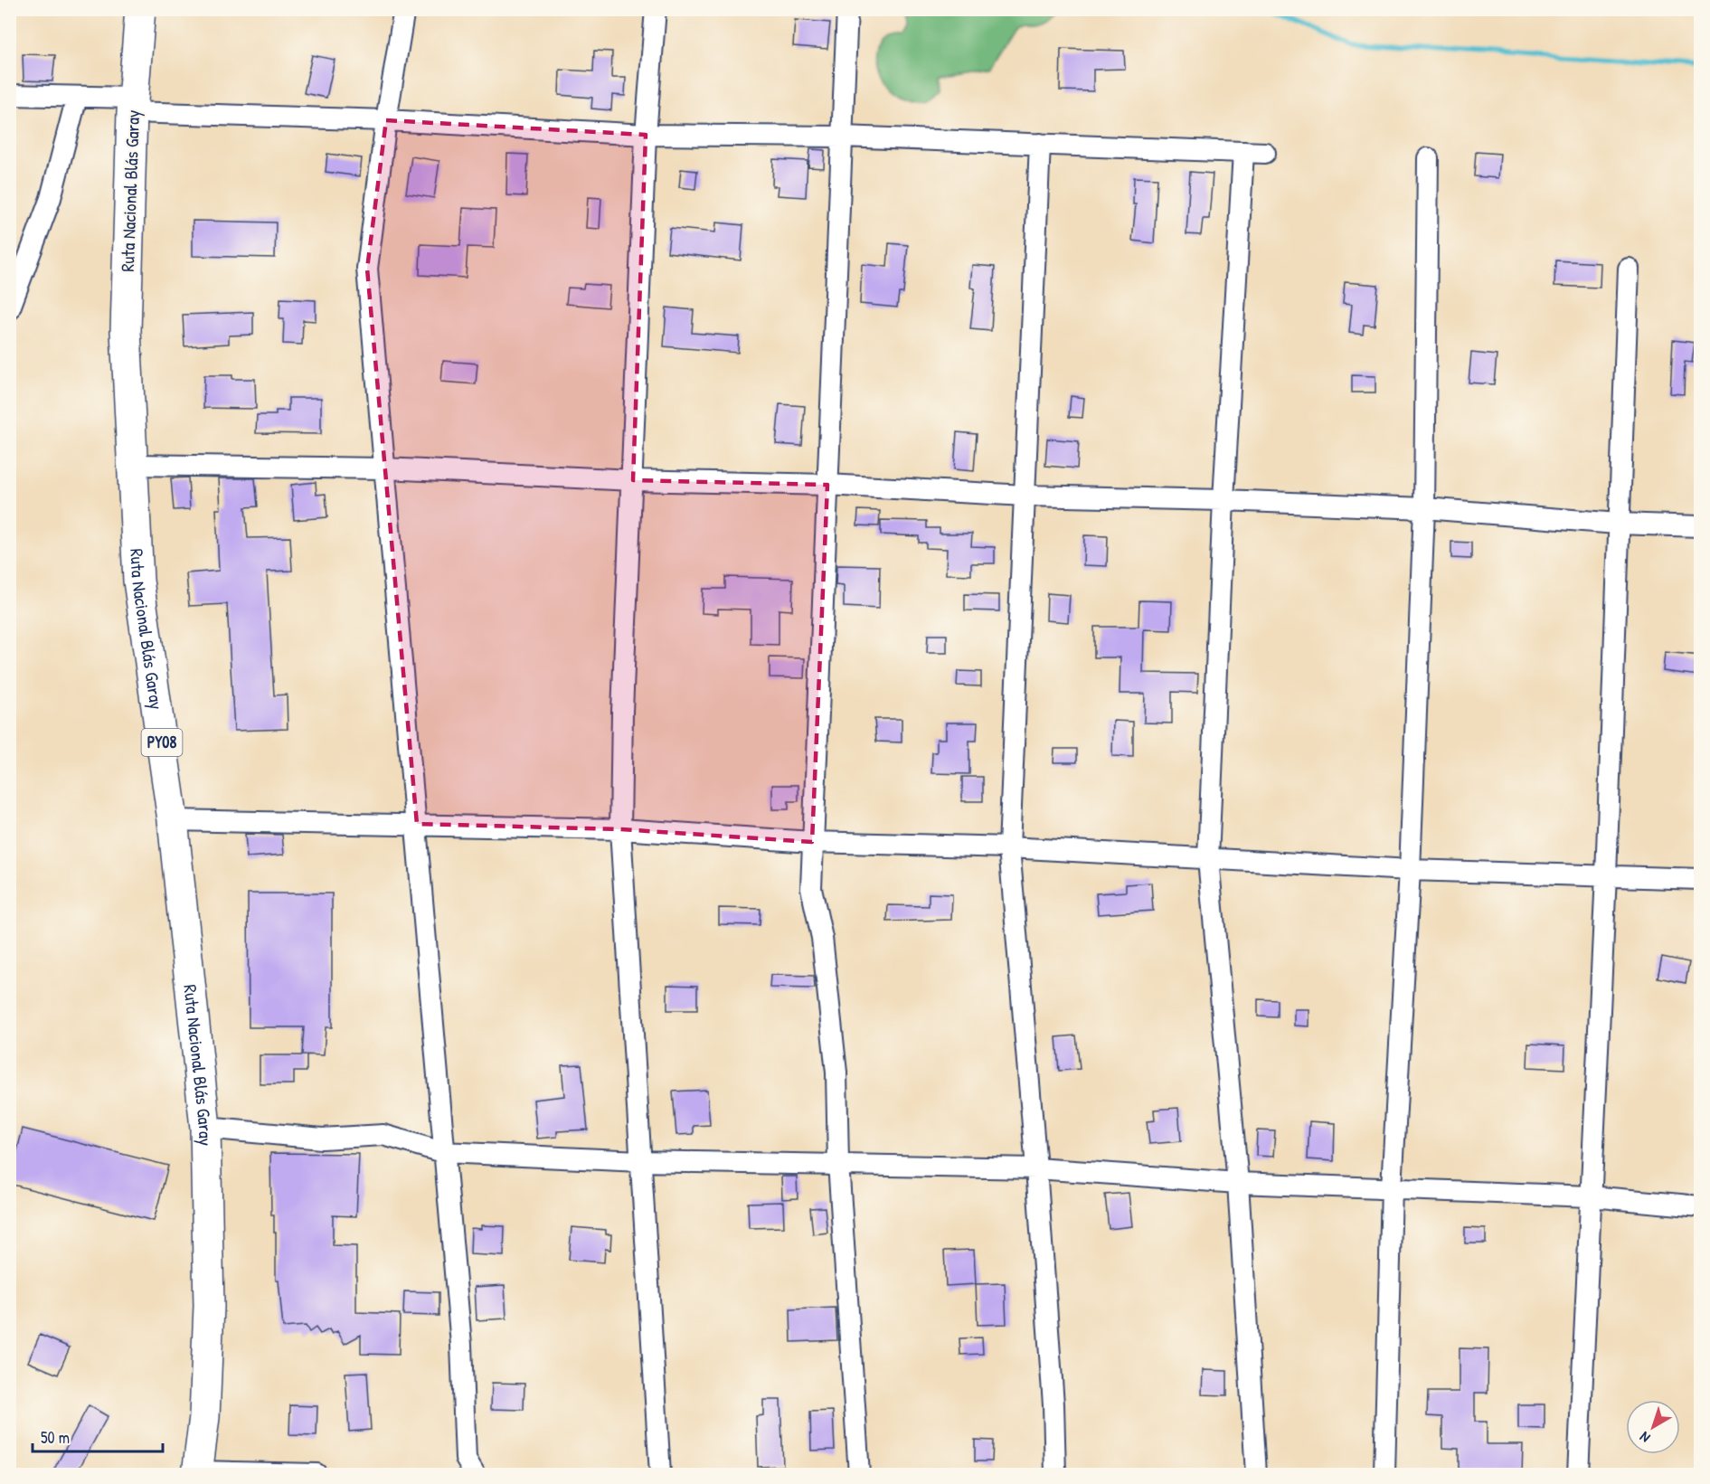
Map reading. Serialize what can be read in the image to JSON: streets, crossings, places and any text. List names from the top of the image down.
{
  "streets": {
    "highway": ["Ruta Nacional Blás Garay", "PY08"]
  },
  "scale_bar": "50 m",
  "north": "bottom left"
}
